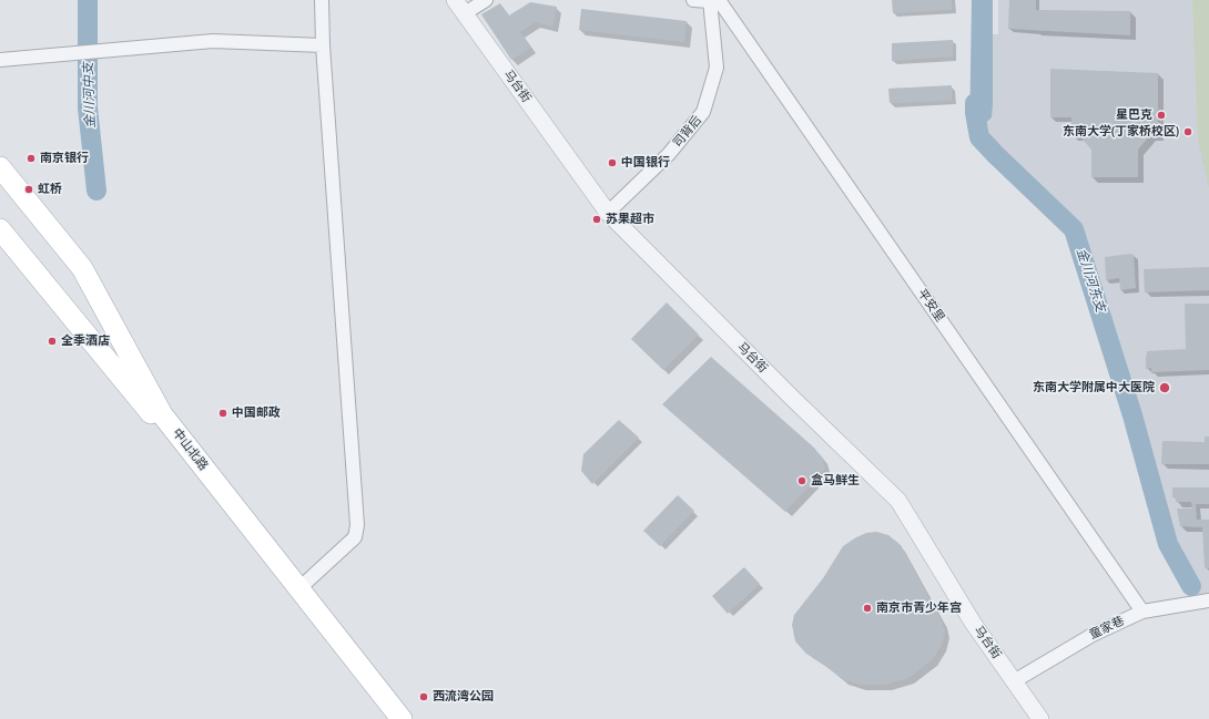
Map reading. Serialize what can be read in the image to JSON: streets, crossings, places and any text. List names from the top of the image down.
{
  "streets": {
    "main road": ["中山北路"],
    "street": [
      "马台街",
      "司背后",
      "平安里",
      "童家巷"
    ]
  },
  "crossings": [
    ["马台街", "司背后"],
    ["马台街", "童家巷"],
    ["司背后", "平安里"],
    ["平安里", "童家巷"]
  ],
  "water": ["金川河中支", "金川河东支"],
  "places": [
    "星巴克",
    "东南大学(丁家桥校区)",
    "南京银行",
    "中国银行",
    "虹桥",
    "苏果超市",
    "全季酒店",
    "东南大学附属中大医院",
    "中国邮政",
    "盒马鲜生",
    "南京市青少年宫",
    "西流湾公园"
  ]
}
